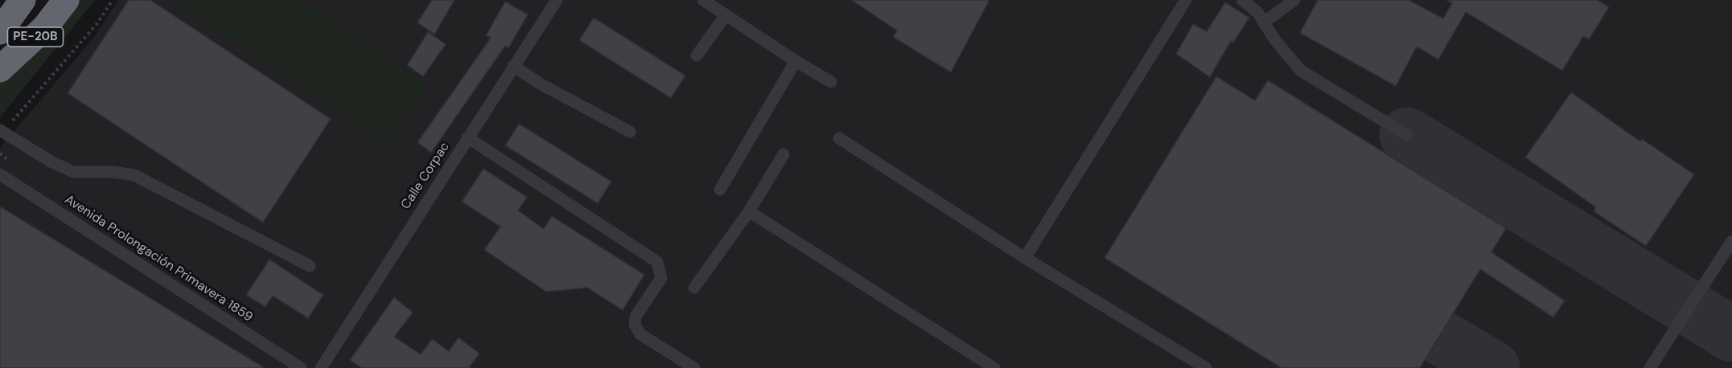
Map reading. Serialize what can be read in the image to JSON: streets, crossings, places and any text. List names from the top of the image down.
{
  "streets": {
    "highway": ["PE-20B"],
    "lane": ["Calle Corpac", "Avenida Prolongación Primavera 1859"]
  }
}
